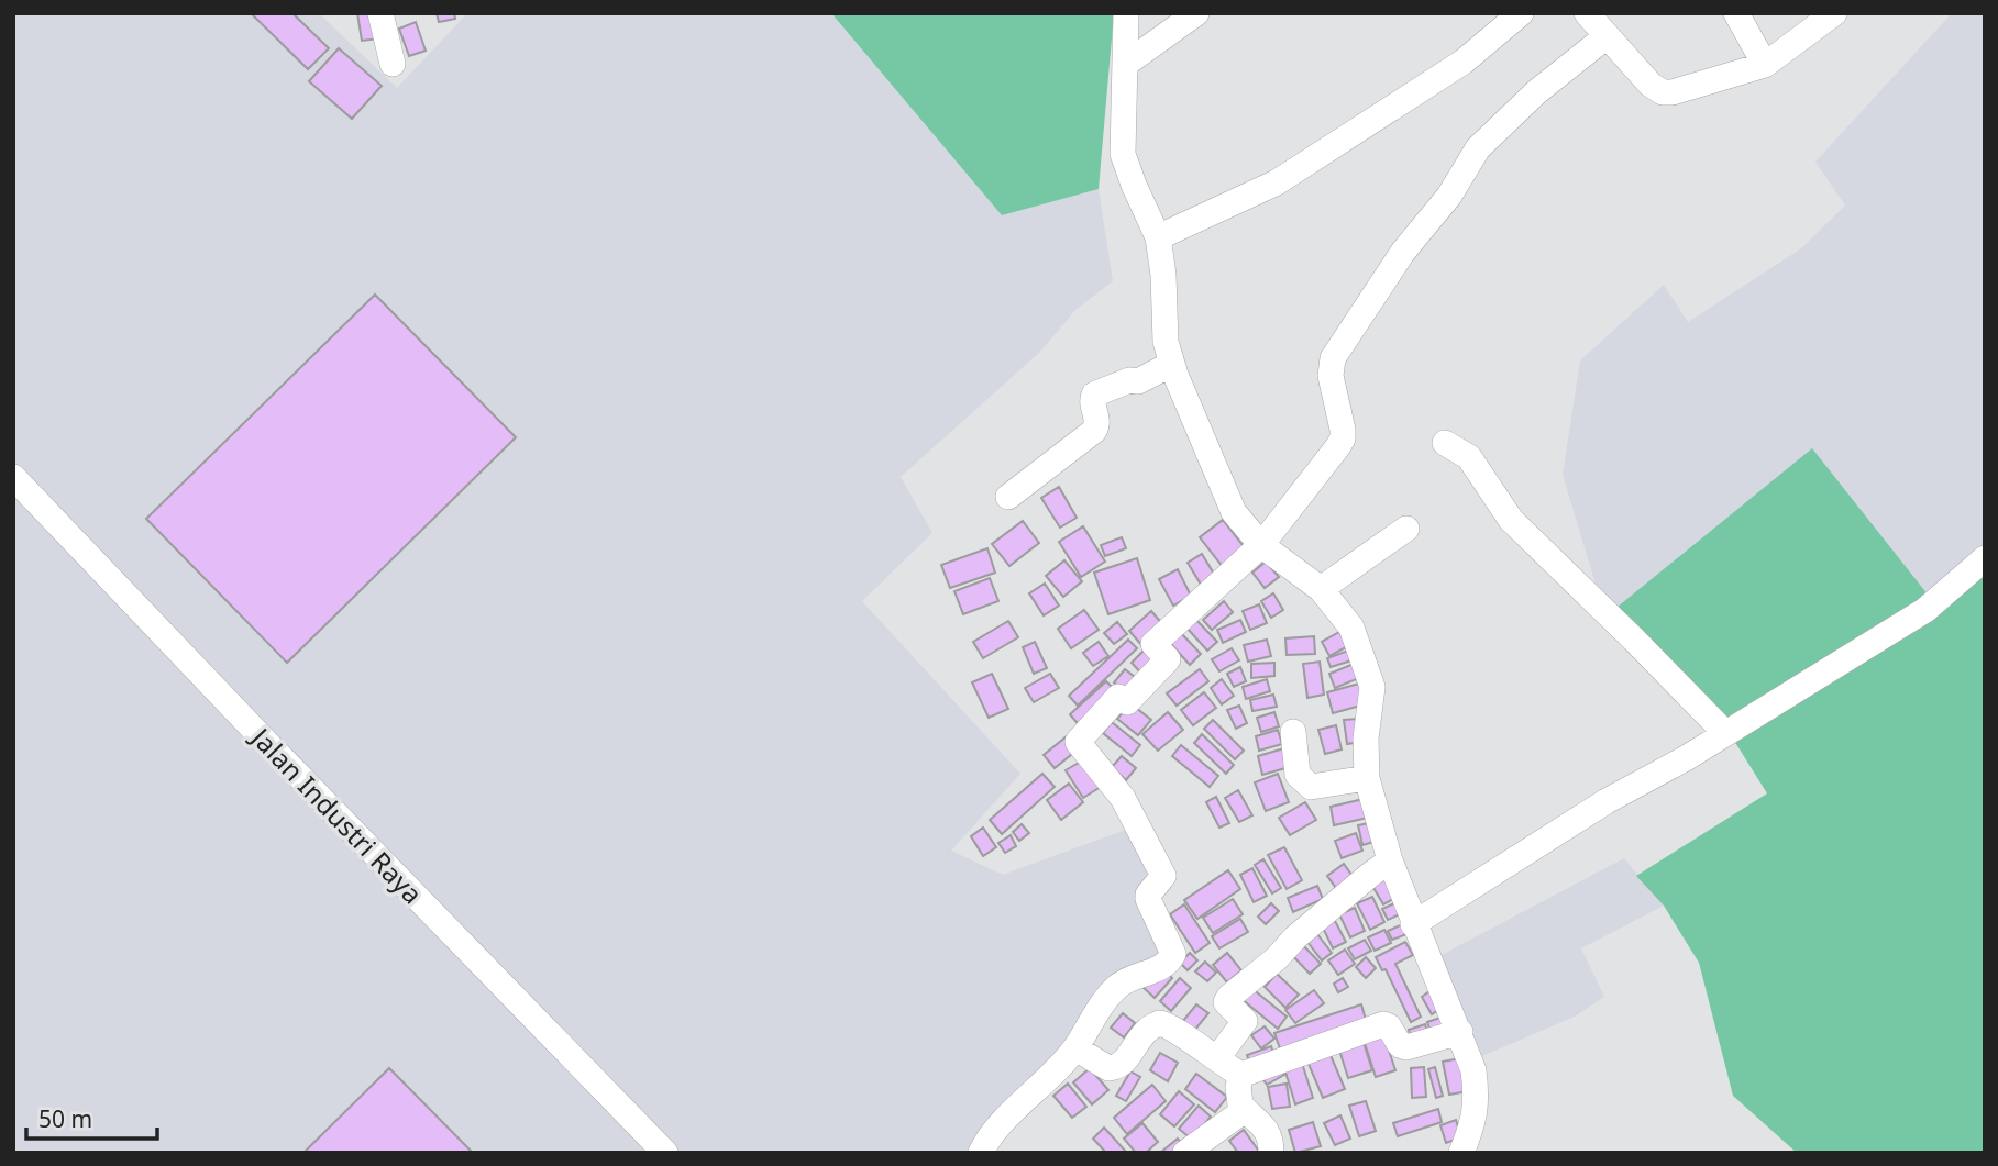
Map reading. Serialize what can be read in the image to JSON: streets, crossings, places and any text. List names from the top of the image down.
{
  "streets": {
    "street": ["Jalan Industri Raya"]
  },
  "scale_bar": "50 m"
}
